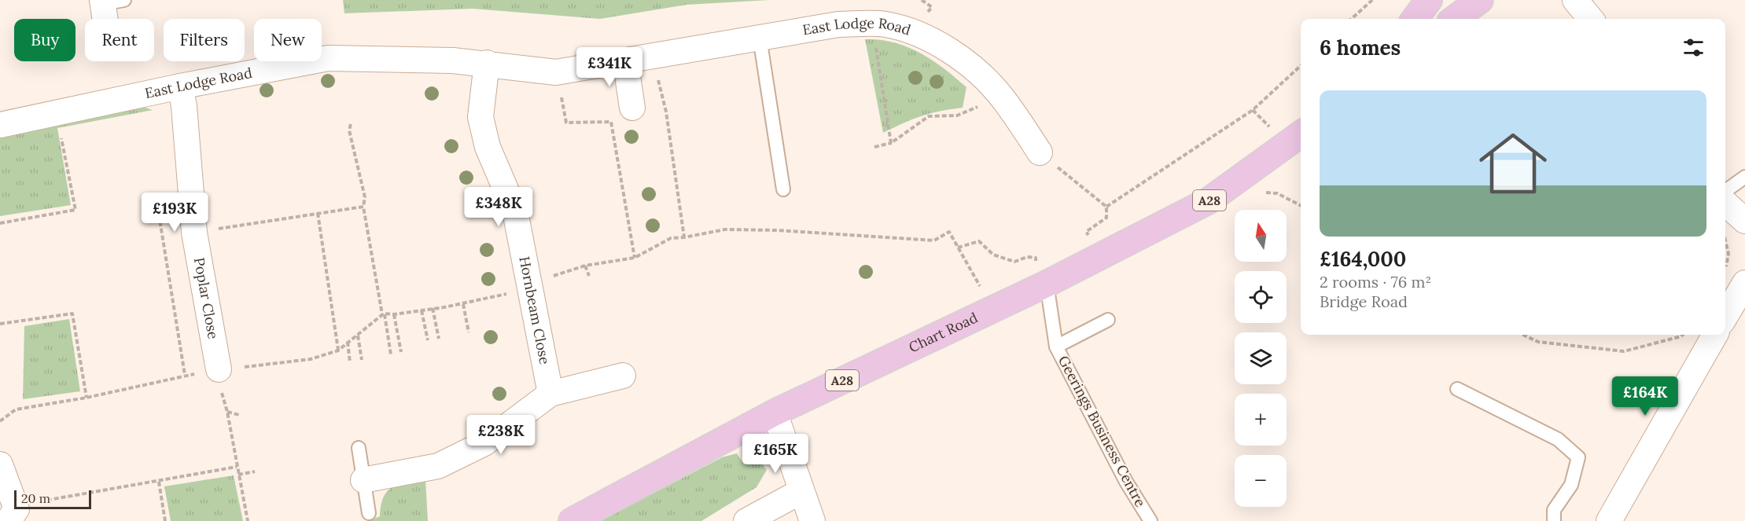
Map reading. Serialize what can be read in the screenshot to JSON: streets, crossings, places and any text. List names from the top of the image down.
{
  "streets": {
    "main road": ["A28", "Chart Road"],
    "street": ["East Lodge Road", "Poplar Close", "Hornbeam Close"],
    "lane": ["Geerings Business Centre"]
  },
  "crossings": [
    ["East Lodge Road", "Poplar Close"],
    ["East Lodge Road", "Hornbeam Close"],
    ["Chart Road", "Geerings Business Centre"]
  ],
  "scale_bar": "20 m",
  "north": "top",
  "page": {
    "chip": [
      "Buy",
      "Rent",
      "Filters",
      "New"
    ],
    "heading": "6 homes",
    "price": [
      "£341K",
      "£348K",
      "£193K",
      "£164K",
      "£238K",
      "£165K"
    ],
    "list": [
      {
        "name": "£164,000",
        "note": "2 rooms · 76 m² · Bridge Road"
      }
    ],
    "map_buttons": ["+", "−"],
    "scale": "20 m"
  }
}
